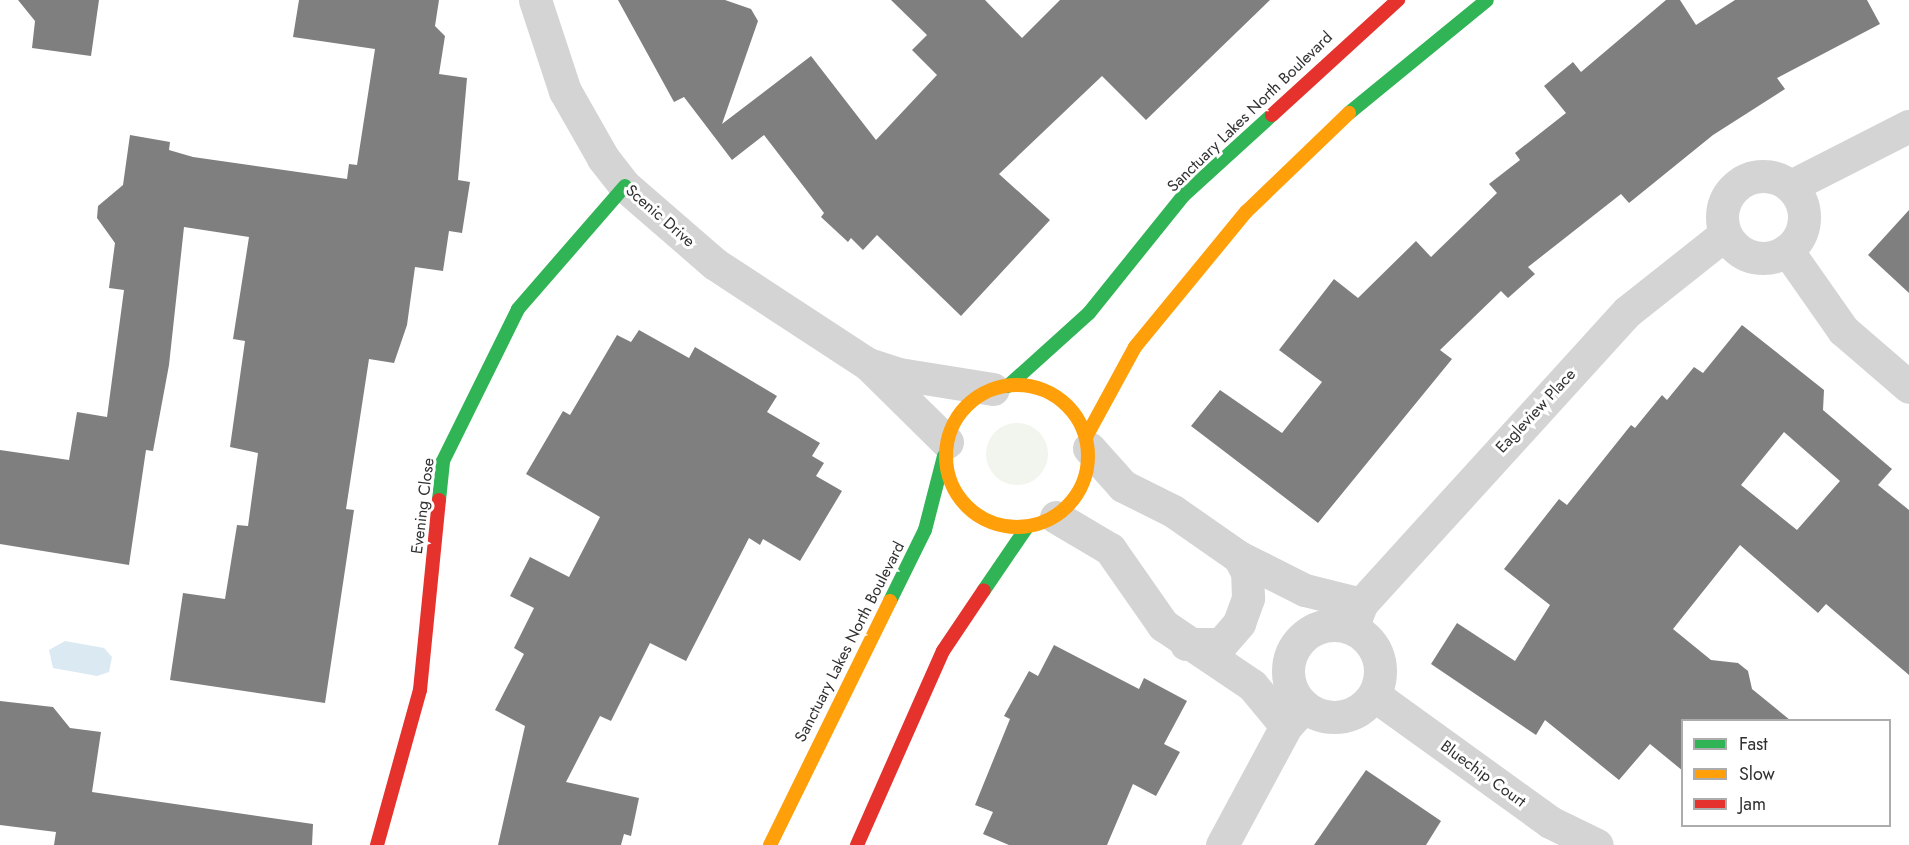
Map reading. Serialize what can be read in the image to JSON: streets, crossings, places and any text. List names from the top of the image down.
{
  "streets": {
    "street": [
      "Sanctuary Lakes North Boulevard",
      "Scenic Drive",
      "Eagleview Place",
      "Evening Close",
      "Bluechip Court"
    ]
  },
  "crossings": [
    ["Sanctuary Lakes North Boulevard", "Scenic Drive"],
    ["Scenic Drive", "Evening Close"],
    ["Eagleview Place", "Bluechip Court"]
  ],
  "legend": ["Fast", "Slow", "Jam"]
}
